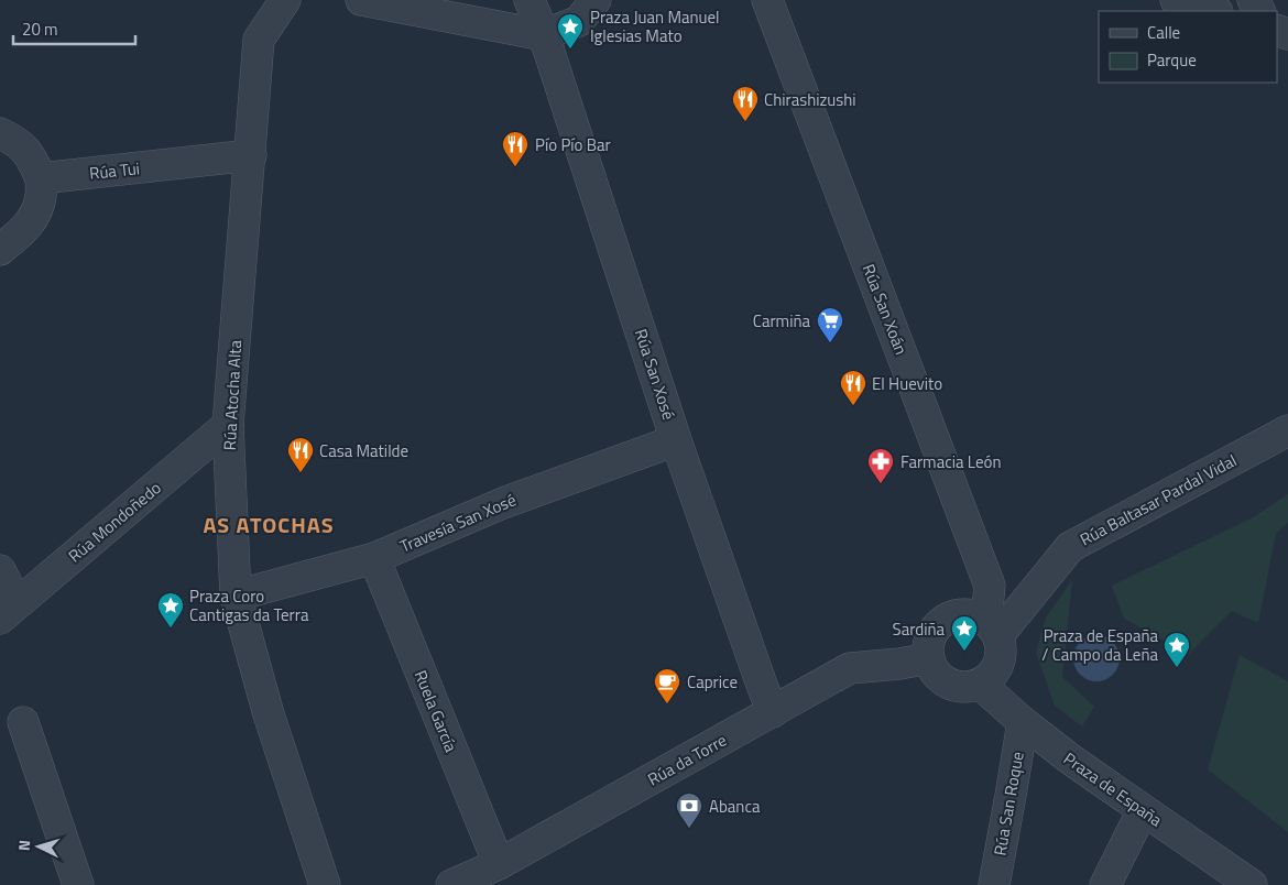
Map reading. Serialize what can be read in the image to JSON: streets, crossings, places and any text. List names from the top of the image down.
{
  "streets": {
    "street": [
      "Rúa Tui",
      "Rúa San Xoán",
      "Rúa San Xosé",
      "Rúa Atocha Alta",
      "Rúa Baltasar Pardal Vidal",
      "Rúa Mondoñedo",
      "Travesía San Xosé",
      "Ruela García",
      "Rúa da Torre",
      "Praza de España",
      "Rúa San Roque"
    ]
  },
  "crossings": [
    ["Rúa Tui", "Rúa Atocha Alta"],
    ["Rúa San Xoán", "Rúa Baltasar Pardal Vidal"],
    ["Rúa San Xoán", "Rúa da Torre"],
    ["Rúa San Xoán", "Praza de España"],
    ["Rúa San Xosé", "Travesía San Xosé"],
    ["Rúa San Xosé", "Rúa da Torre"],
    ["Rúa Atocha Alta", "Rúa Mondoñedo"],
    ["Rúa Atocha Alta", "Travesía San Xosé"],
    ["Rúa Baltasar Pardal Vidal", "Rúa da Torre"],
    ["Rúa Baltasar Pardal Vidal", "Praza de España"],
    ["Travesía San Xosé", "Ruela García"],
    ["Ruela García", "Rúa da Torre"],
    ["Rúa da Torre", "Praza de España"],
    ["Praza de España", "Rúa San Roque"]
  ],
  "districts": ["AS ATOCHAS"],
  "places": {
    "place": [
      "Praza Juan Manuel Iglesias Mato",
      "Praza Coro Cantigas da Terra",
      "Sardiña",
      "Praza de España / Campo da Leña"
    ],
    "restaurant": [
      "Chirashizushi",
      "Pío Pío Bar",
      "El Huevito",
      "Casa Matilde"
    ],
    "supermarket": ["Carmiña"],
    "pharmacy": ["Farmacia León"],
    "cafe": ["Caprice"],
    "bank": ["Abanca"]
  },
  "legend": ["Calle", "Parque"],
  "scale_bar": "20 m",
  "north": "left"
}
